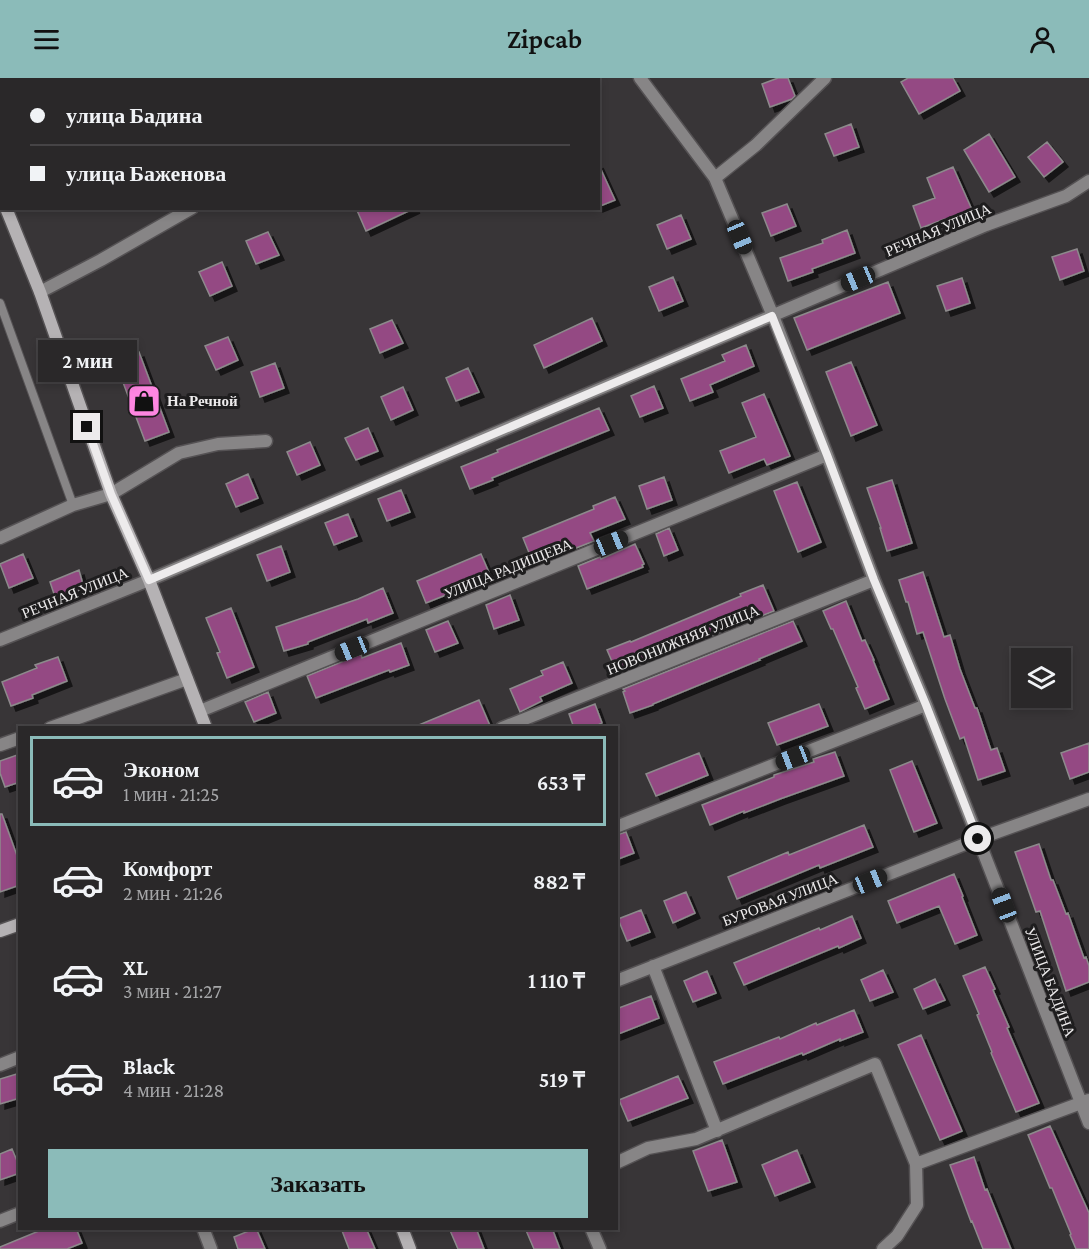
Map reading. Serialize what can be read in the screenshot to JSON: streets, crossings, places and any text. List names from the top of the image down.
{
  "streets": {
    "street": [
      "РЕЧНАЯ УЛИЦА",
      "УЛИЦА РАДИЩЕВА",
      "НОВОНИЖНЯЯ УЛИЦА",
      "БУРОВАЯ УЛИЦА",
      "УЛИЦА БАДИНА"
    ]
  },
  "crossings": [
    ["РЕЧНАЯ УЛИЦА", "УЛИЦА БАДИНА"],
    ["УЛИЦА РАДИЩЕВА", "УЛИЦА БАДИНА"],
    ["НОВОНИЖНЯЯ УЛИЦА", "УЛИЦА БАДИНА"],
    ["БУРОВАЯ УЛИЦА", "УЛИЦА БАДИНА"]
  ],
  "places": {
    "shop": ["На Речной"]
  },
  "page": {
    "header": "Zipcab",
    "banner": ["улица Бадина", "улица Баженова"],
    "bubble": "2 мин",
    "list": [
      {
        "name": "Эконом",
        "note": "1 мин · 21:25",
        "value": "653 ₸"
      },
      {
        "name": "Комфорт",
        "note": "2 мин · 21:26",
        "value": "882 ₸"
      },
      {
        "name": "XL",
        "note": "3 мин · 21:27",
        "value": "1 110 ₸"
      },
      {
        "name": "Black",
        "note": "4 мин · 21:28",
        "value": "519 ₸"
      }
    ],
    "buttons": "Заказать"
  }
}
